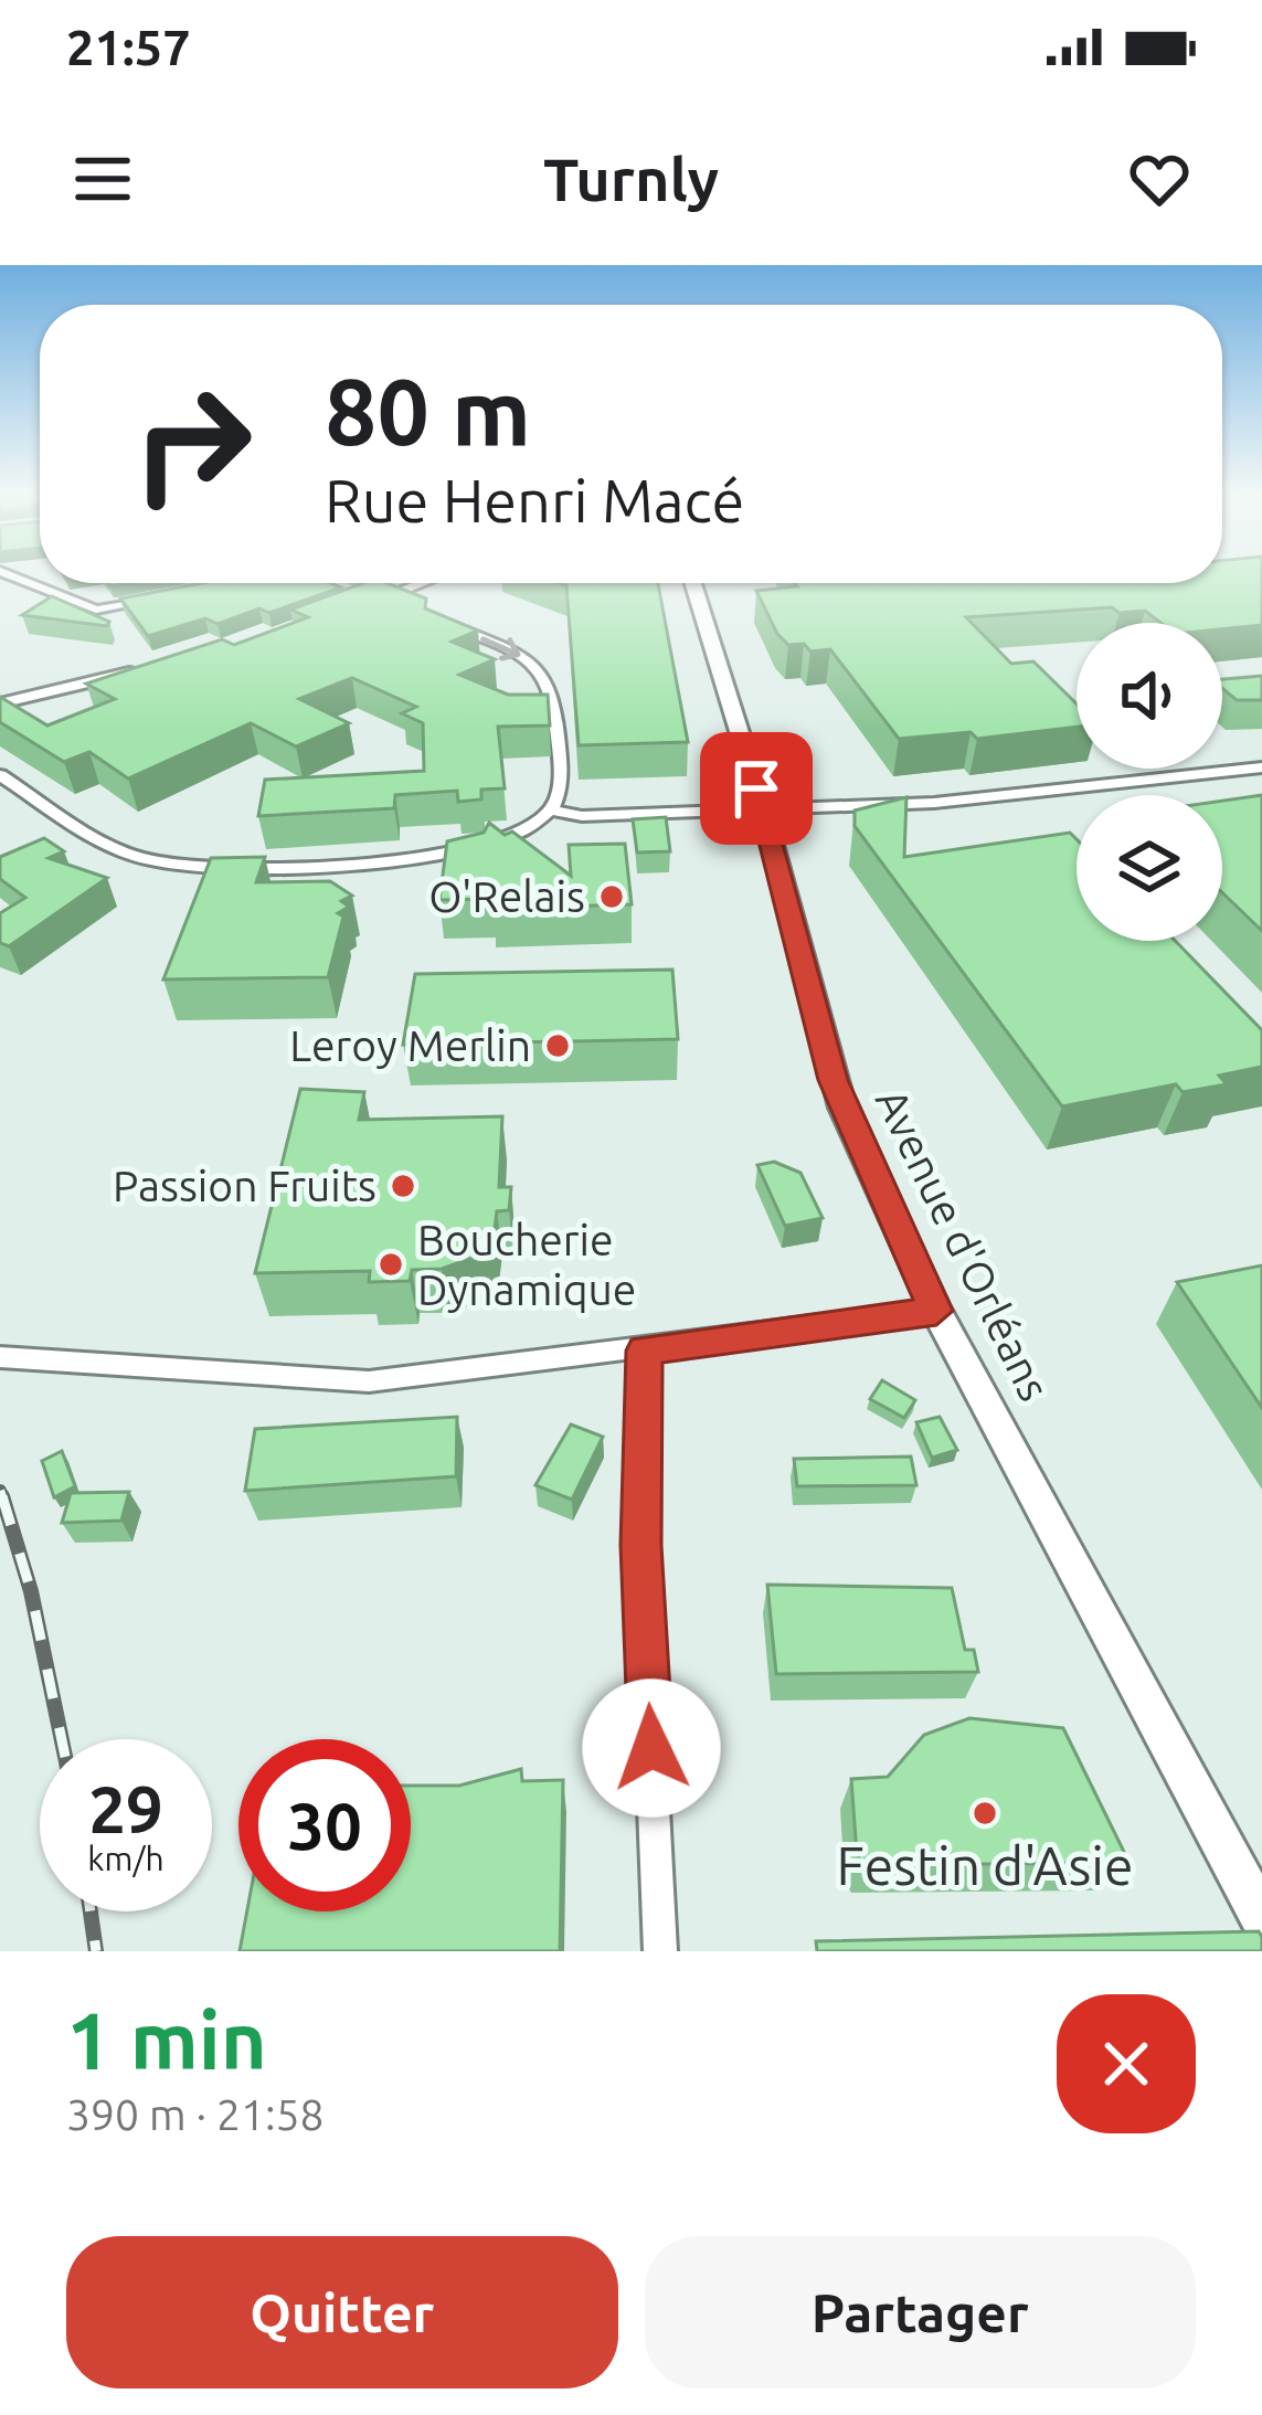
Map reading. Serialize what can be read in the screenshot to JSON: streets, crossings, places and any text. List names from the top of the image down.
{
  "streets": {
    "main road": ["Avenue d'Orléans"]
  },
  "places": [
    "O'Relais",
    "Leroy Merlin",
    "Passion Fruits",
    "Boucherie Dynamique",
    "Festin d'Asie"
  ],
  "page": {
    "status": "21:57",
    "header": "Turnly",
    "turn": ["80 m", "Rue Henri Macé"],
    "speed": "29 km/h",
    "limit": "30",
    "heading": ["1 min", "390 m · 21:58"],
    "buttons": ["Quitter", "Partager"]
  }
}
